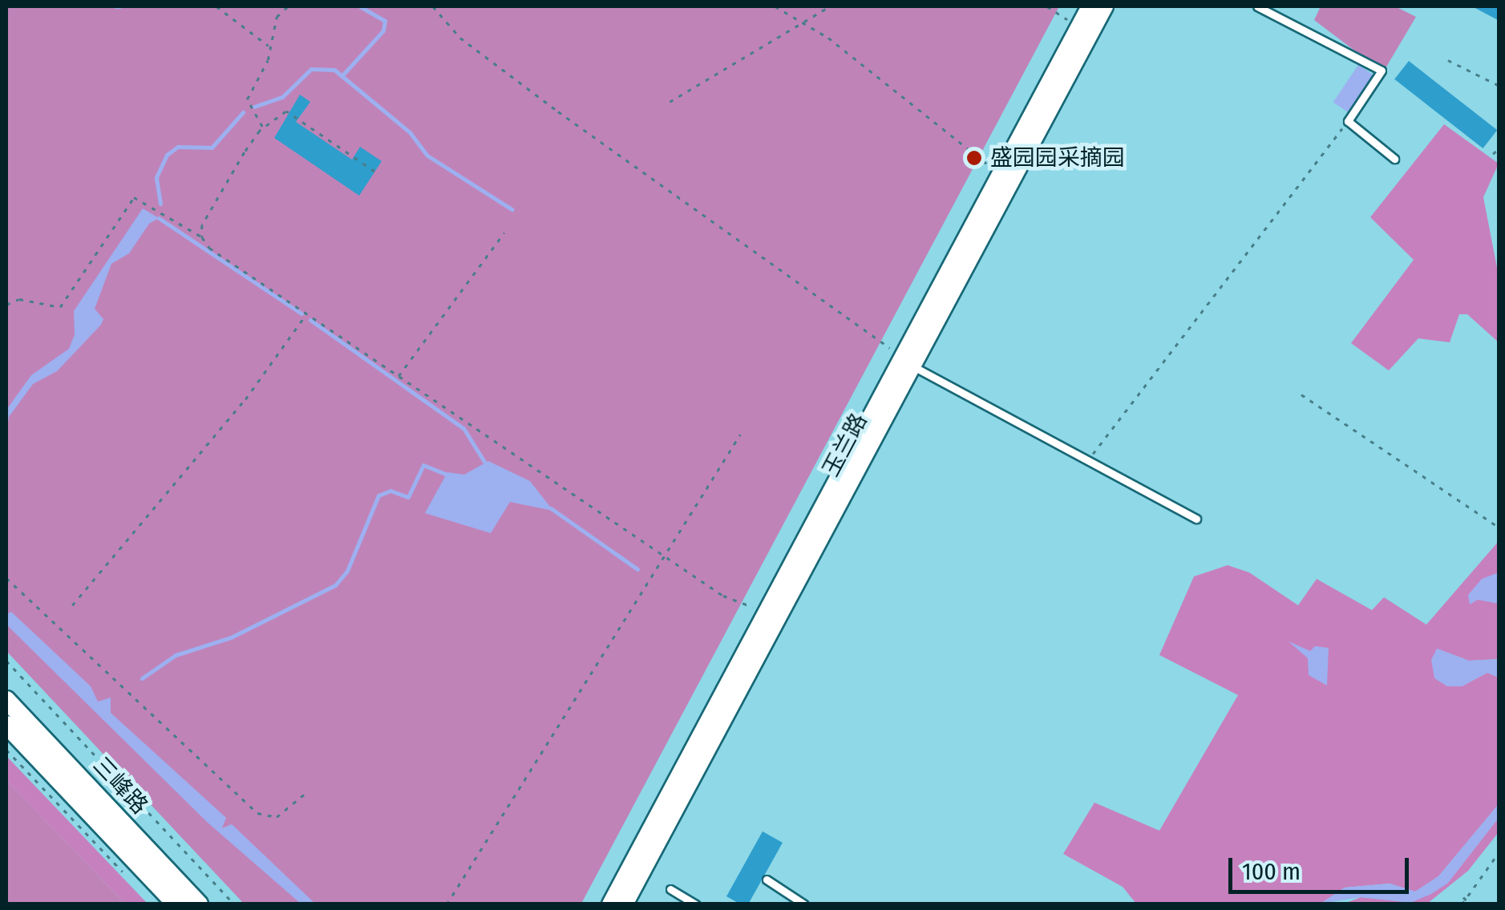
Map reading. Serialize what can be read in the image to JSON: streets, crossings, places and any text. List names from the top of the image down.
{
  "streets": {
    "main road": ["三峰路"],
    "street": ["玉兰路"]
  },
  "places": ["盛园园采摘园"],
  "scale_bar": "100 m"
}
